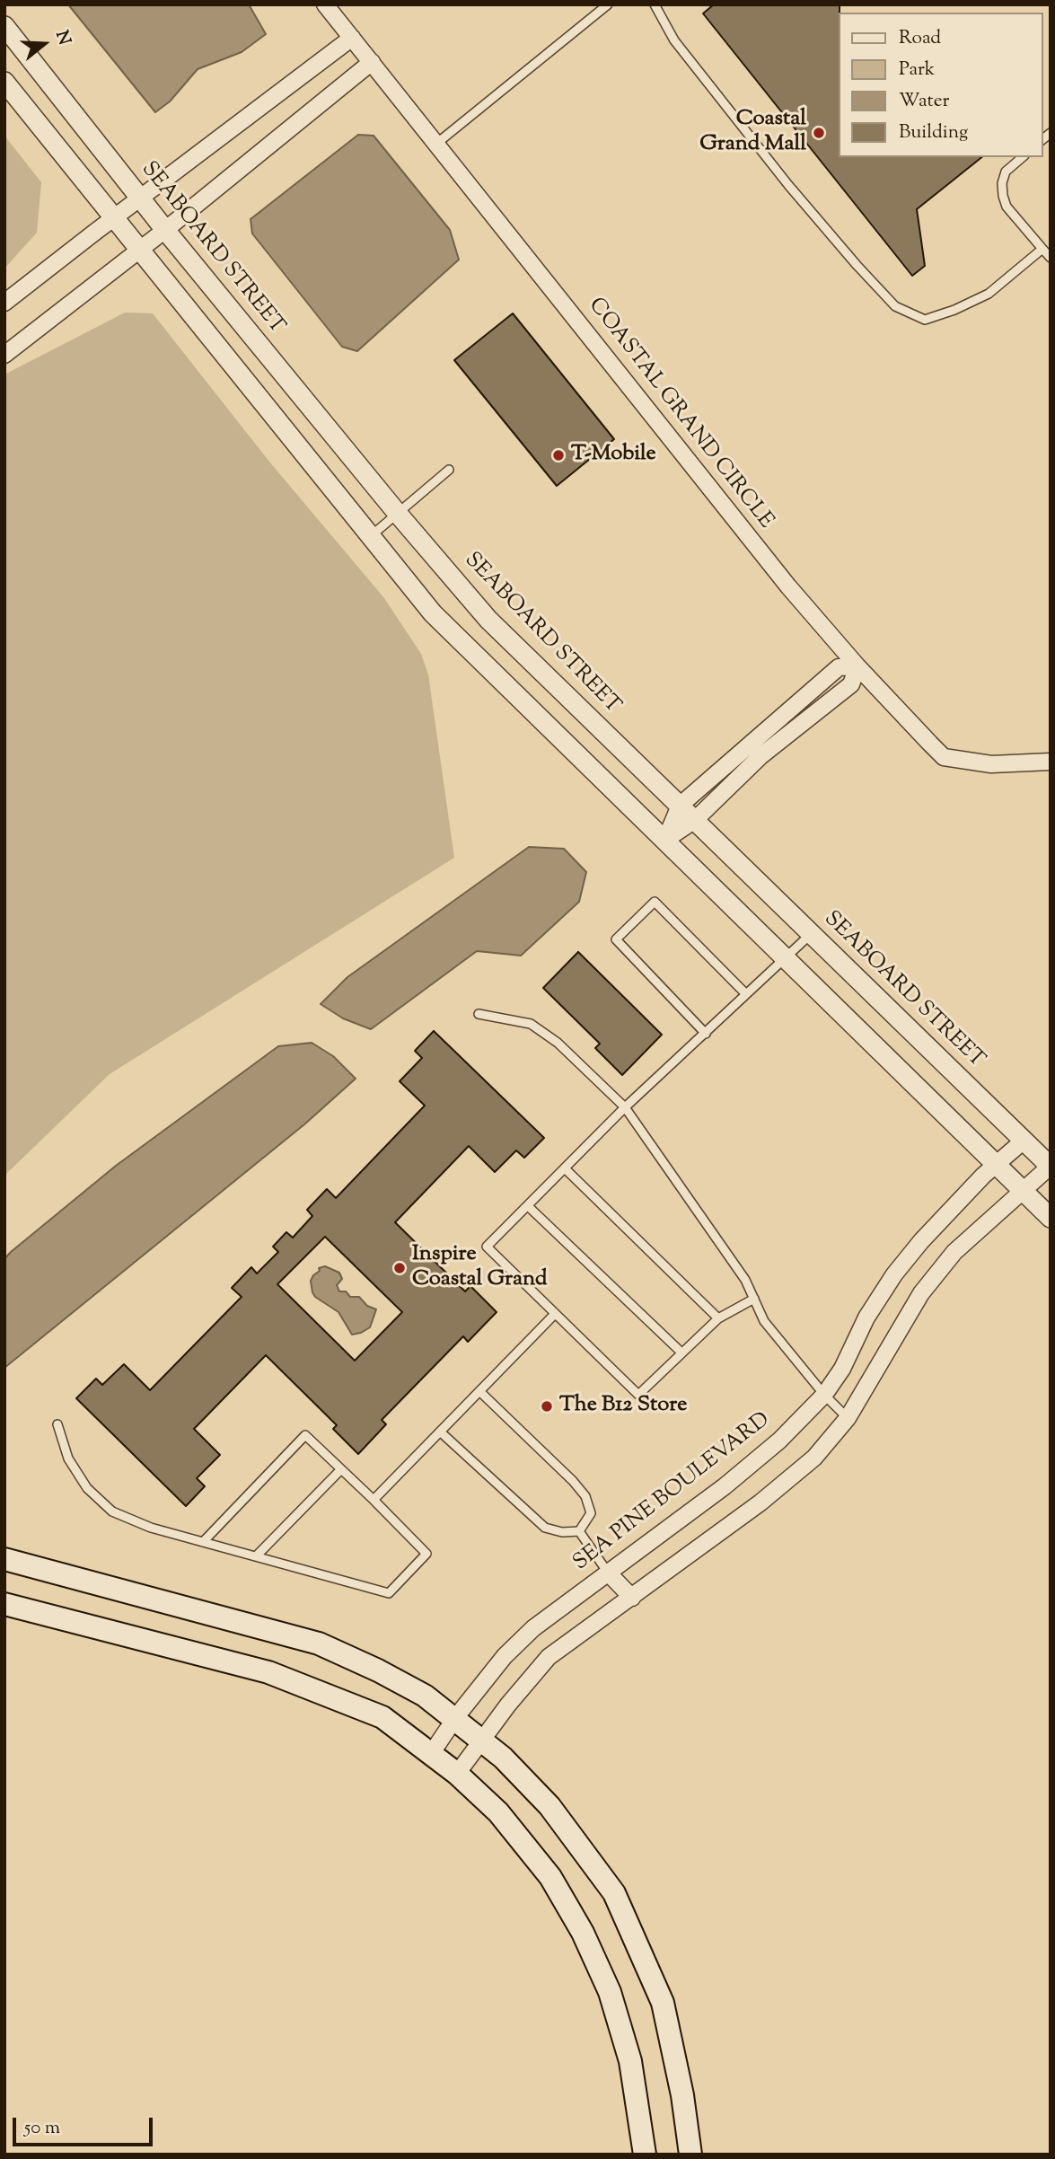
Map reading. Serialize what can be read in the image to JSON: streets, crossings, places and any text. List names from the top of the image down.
{
  "streets": {
    "street": ["SEABOARD STREET", "COASTAL GRAND CIRCLE", "SEA PINE BOULEVARD"]
  },
  "crossings": [
    ["SEABOARD STREET", "SEA PINE BOULEVARD"]
  ],
  "places": [
    "Coastal Grand Mall",
    "T-Mobile",
    "Inspire Coastal Grand",
    "The B12 Store"
  ],
  "legend": [
    "Road",
    "Park",
    "Water",
    "Building"
  ],
  "scale_bar": "50 m",
  "north": "right"
}
